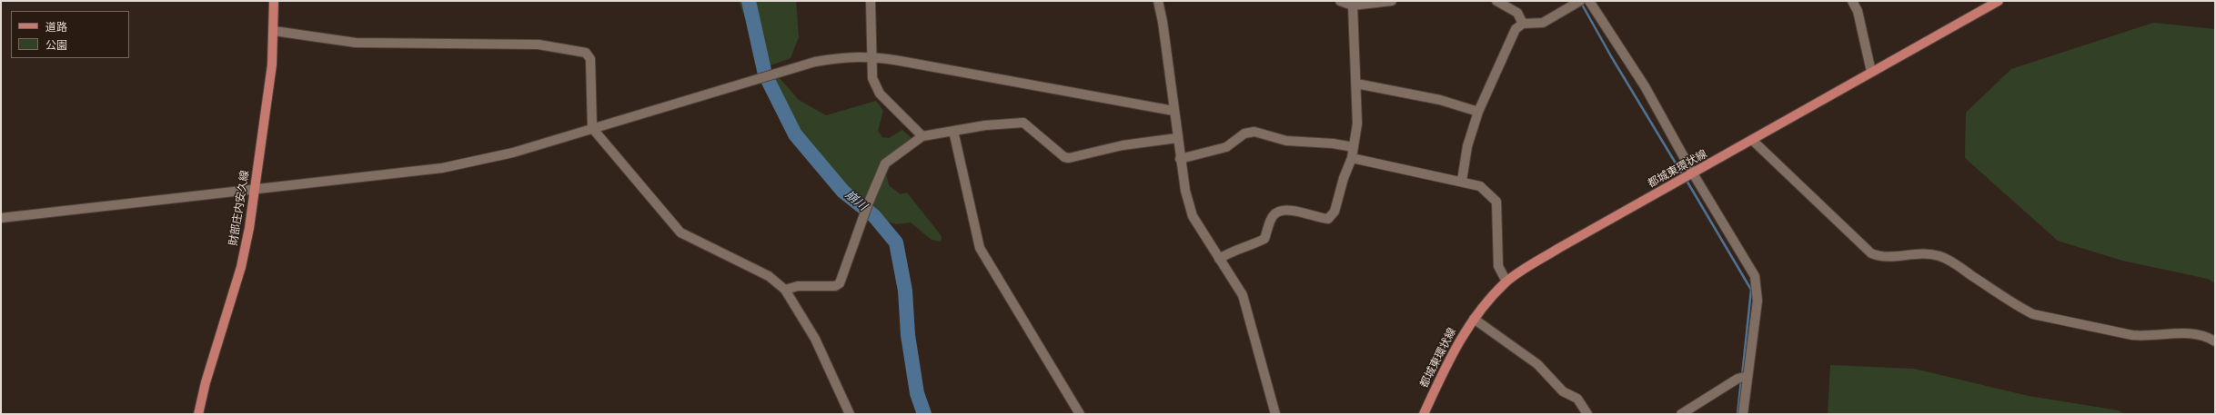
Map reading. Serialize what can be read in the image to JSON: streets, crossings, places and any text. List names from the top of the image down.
{
  "streets": {
    "main road": ["都城東環状線", "財部庄内安久線"]
  },
  "water": ["崩川"],
  "legend": ["道路", "公園"]
}
